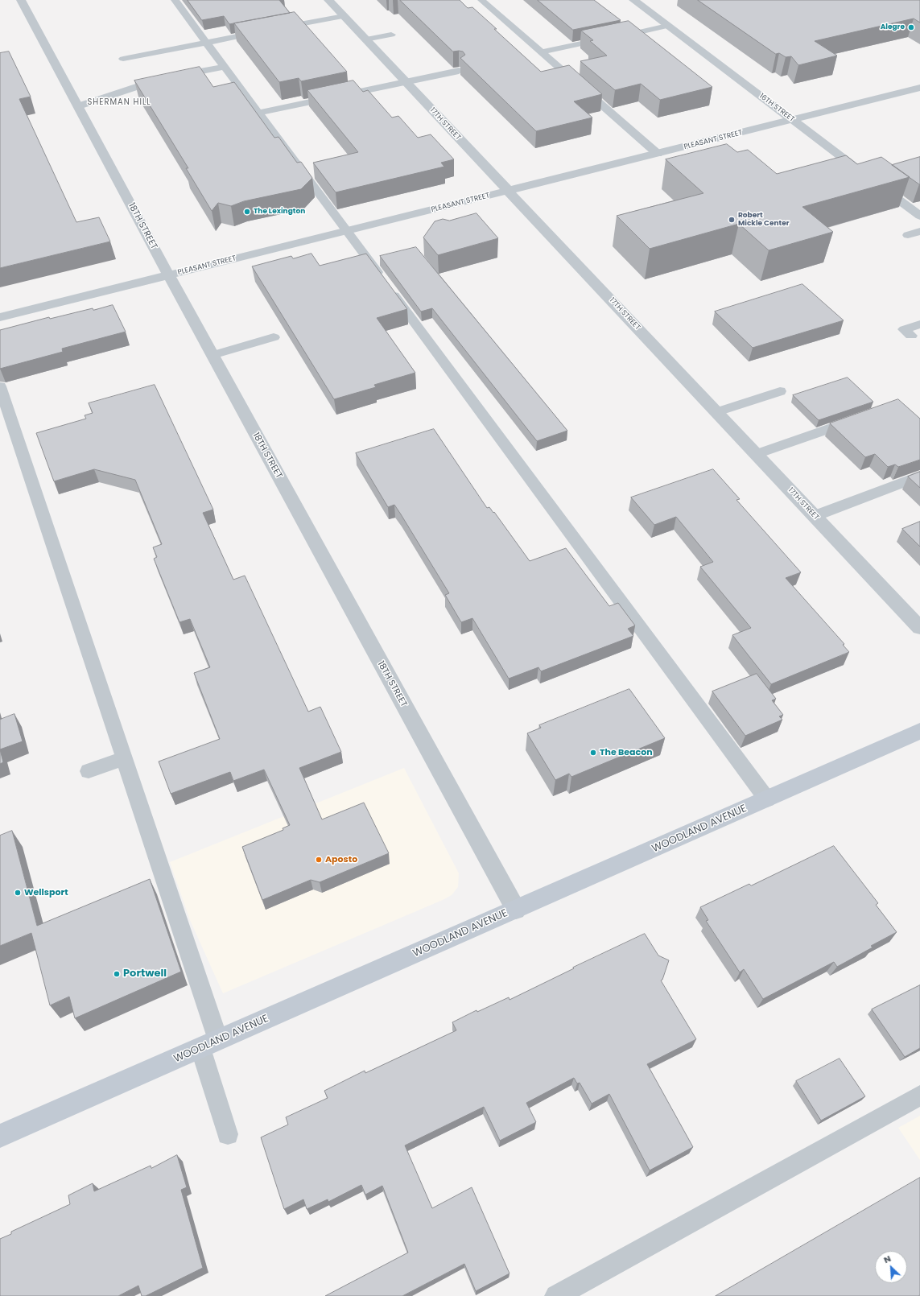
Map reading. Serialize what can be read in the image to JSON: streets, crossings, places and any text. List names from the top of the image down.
{
  "streets": {
    "street": [
      "16TH STREET",
      "17TH STREET",
      "PLEASANT STREET",
      "18TH STREET",
      "WOODLAND AVENUE"
    ]
  },
  "crossings": [
    ["16TH STREET", "PLEASANT STREET"],
    ["17TH STREET", "PLEASANT STREET"],
    ["PLEASANT STREET", "18TH STREET"],
    ["18TH STREET", "WOODLAND AVENUE"]
  ],
  "districts": ["SHERMAN HILL"],
  "places": [
    "Alegre",
    "The Lexington",
    "Robert Mickle Center",
    "The Beacon",
    "Aposto",
    "Wellsport",
    "Portwell"
  ],
  "north": "top left"
}
